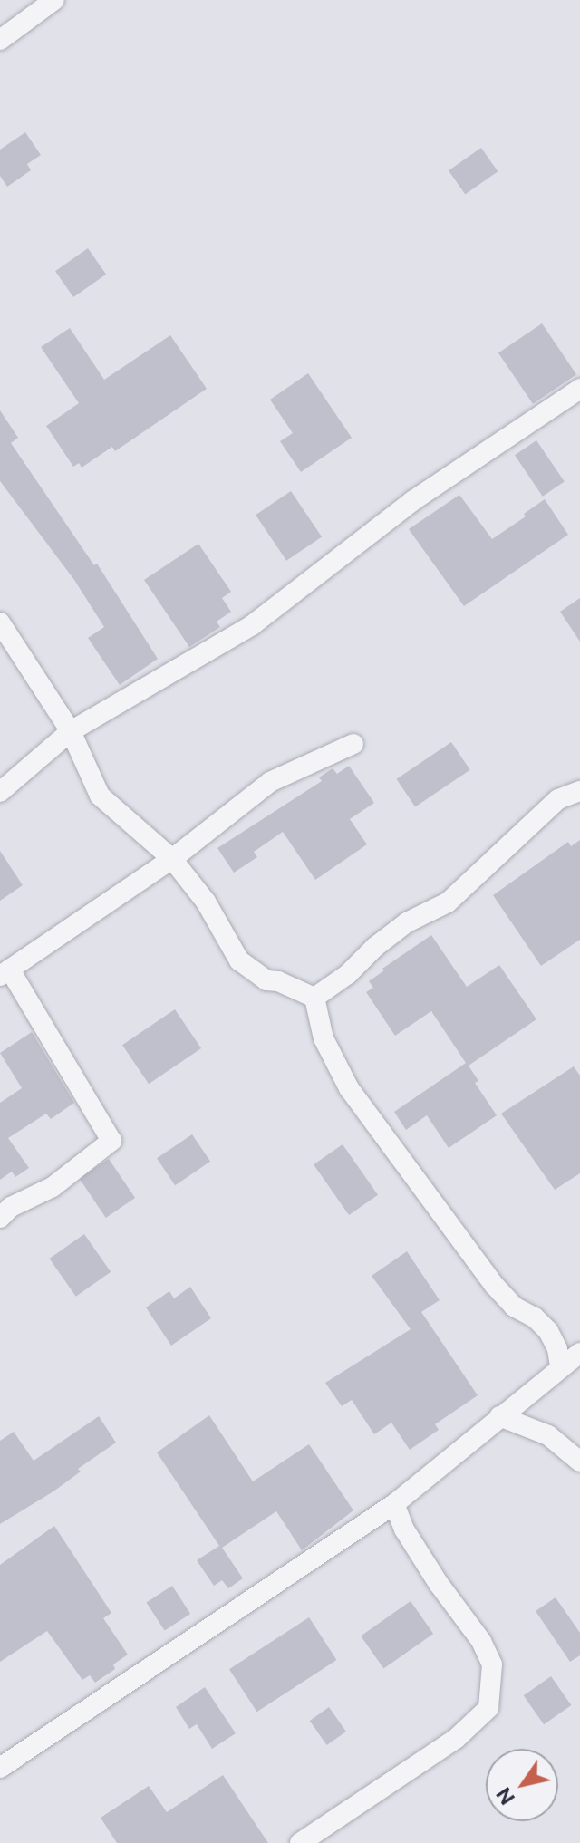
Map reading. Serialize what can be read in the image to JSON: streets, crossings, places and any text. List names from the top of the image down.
{
  "north": "bottom left"
}
